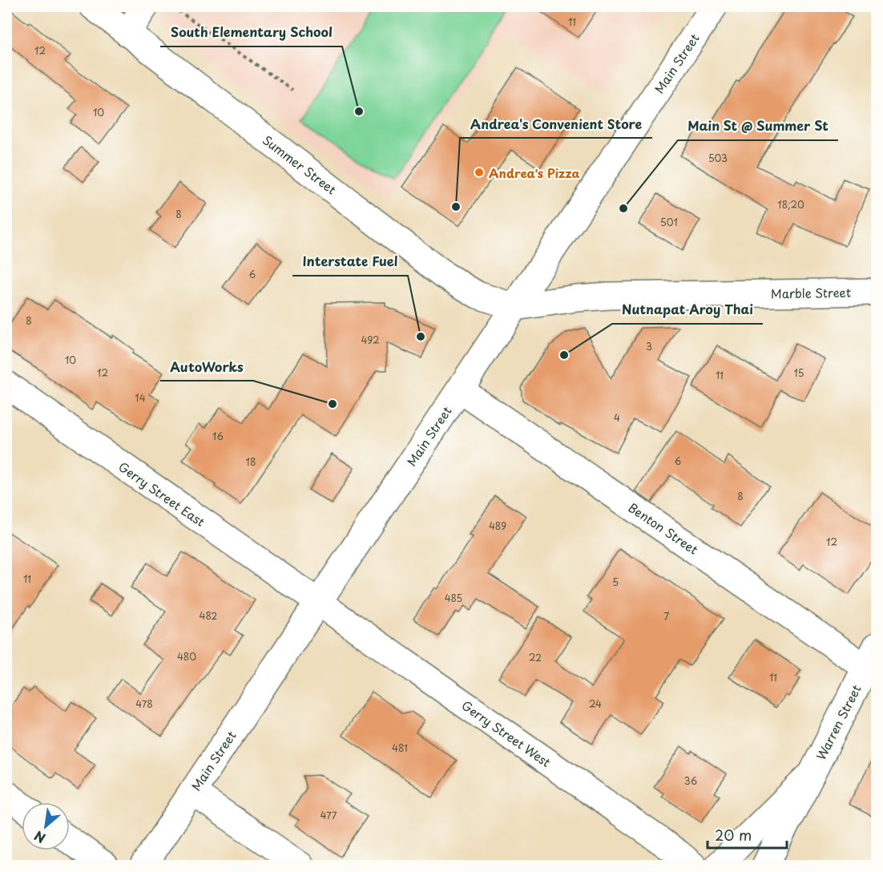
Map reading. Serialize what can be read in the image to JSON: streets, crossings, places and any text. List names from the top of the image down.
{
  "streets": {
    "street": [
      "Main Street",
      "Summer Street",
      "Marble Street",
      "Gerry Street East",
      "Benton Street",
      "Warren Street",
      "Gerry Street West"
    ]
  },
  "crossings": [
    ["Main Street", "Summer Street"],
    ["Main Street", "Marble Street"],
    ["Main Street", "Gerry Street East"],
    ["Main Street", "Benton Street"],
    ["Main Street", "Gerry Street West"],
    ["Summer Street", "Marble Street"],
    ["Gerry Street East", "Gerry Street West"],
    ["Benton Street", "Warren Street"]
  ],
  "places": [
    "South Elementary School",
    "Andrea's Pizza",
    "Andrea's Convenient Store",
    "Main St @ Summer St",
    "Interstate Fuel",
    "Nutnapat Aroy Thai",
    "AutoWorks"
  ],
  "house_numbers": [
    "11",
    "12",
    "10",
    "503",
    "18;20",
    "8",
    "501",
    "6",
    "8",
    "492",
    "3",
    "10",
    "12",
    "15",
    "11",
    "14",
    "4",
    "16",
    "6",
    "18",
    "8",
    "489",
    "12",
    "11",
    "5",
    "485",
    "482",
    "7",
    "480",
    "22",
    "11",
    "478",
    "24",
    "481",
    "36",
    "477"
  ],
  "scale_bar": "20 m",
  "north": "bottom left"
}
